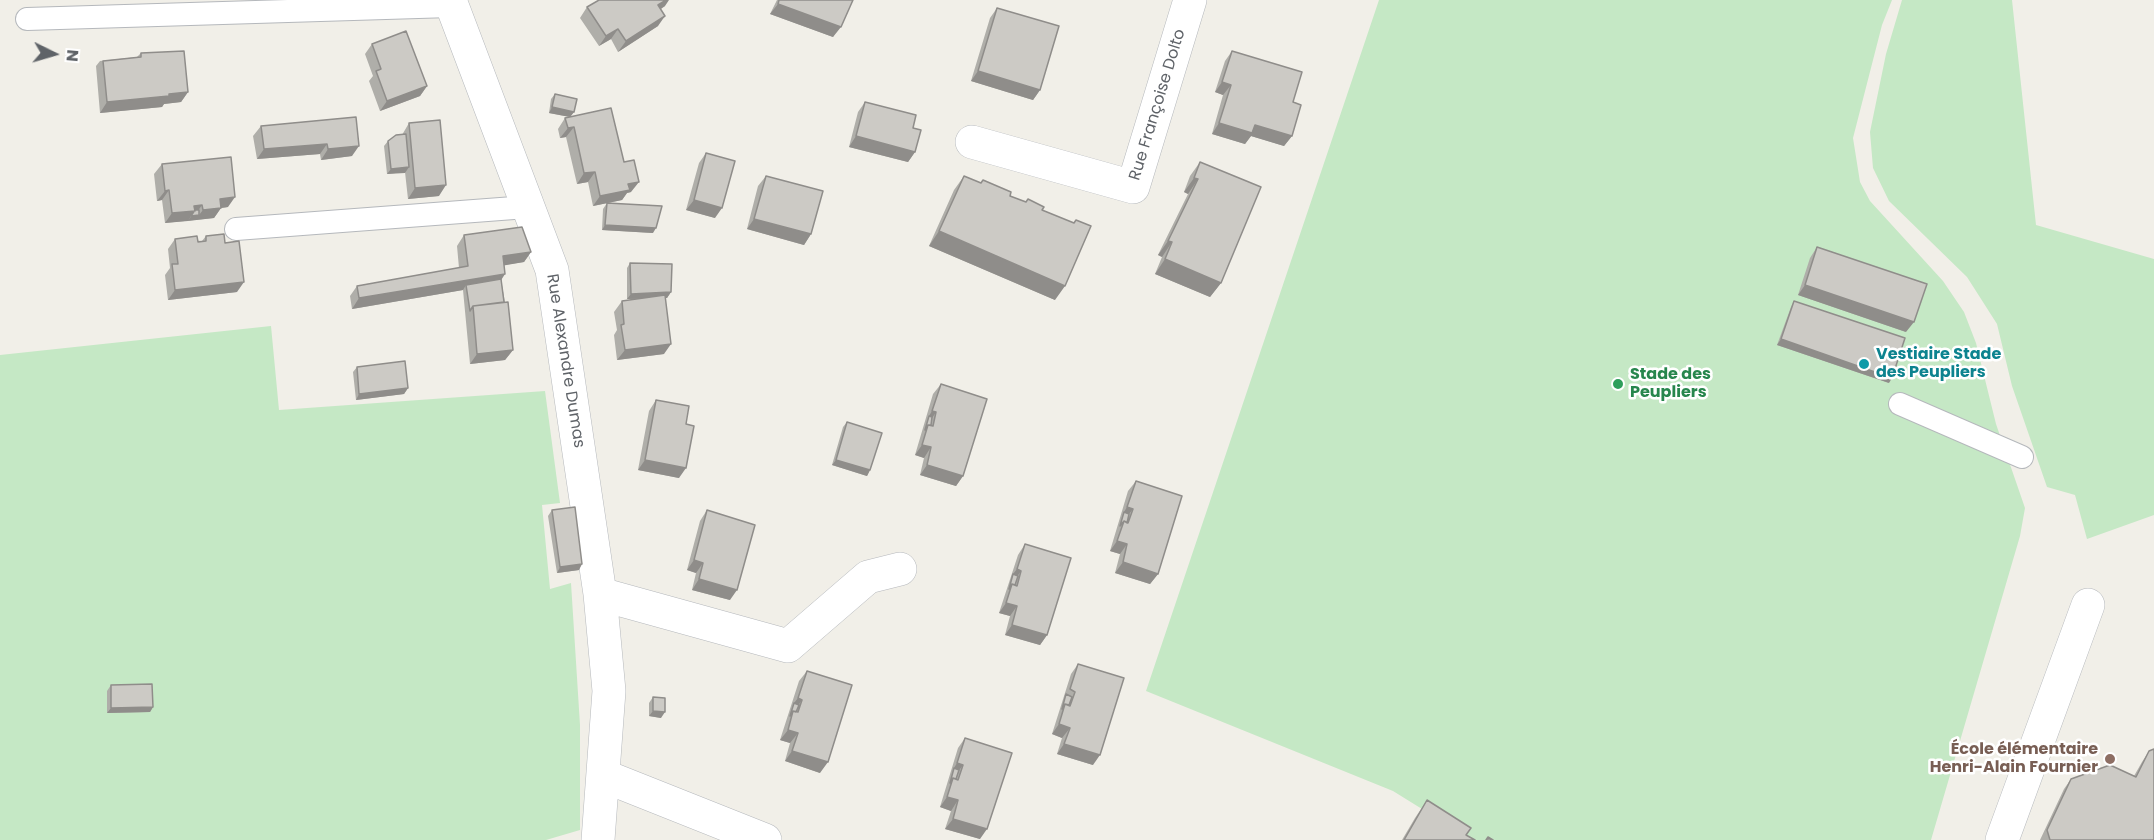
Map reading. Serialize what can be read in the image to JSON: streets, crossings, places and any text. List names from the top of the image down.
{
  "streets": {
    "street": ["Rue Françoise Dolto", "Rue Alexandre Dumas"]
  },
  "places": ["Vestiaire Stade des Peupliers", "Stade des Peupliers", "École élémentaire Henri-Alain Fournier"],
  "north": "right"
}
